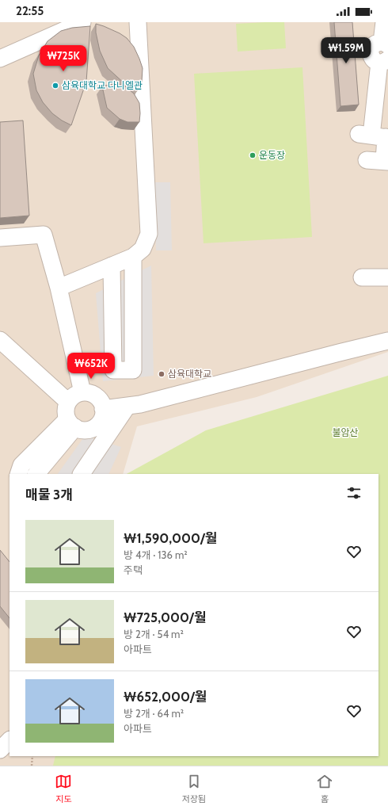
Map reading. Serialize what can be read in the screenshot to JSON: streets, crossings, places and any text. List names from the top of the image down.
{
  "parks": ["불암산"],
  "places": ["삼육대학교 다니엘관", "운동장", "삼육대학교"],
  "page": {
    "status": "22:55",
    "price": ["₩1.59M", "₩725K", "₩652K"],
    "heading": "매물 3개",
    "list": [
      {
        "name": "₩1,590,000/월",
        "note": "방 4개 · 136 m² · 주택"
      },
      {
        "name": "₩725,000/월",
        "note": "방 2개 · 54 m² · 아파트"
      },
      {
        "name": "₩652,000/월",
        "note": "방 2개 · 64 m² · 아파트"
      }
    ],
    "tabs": ["지도", "저장됨", "홈"]
  }
}
